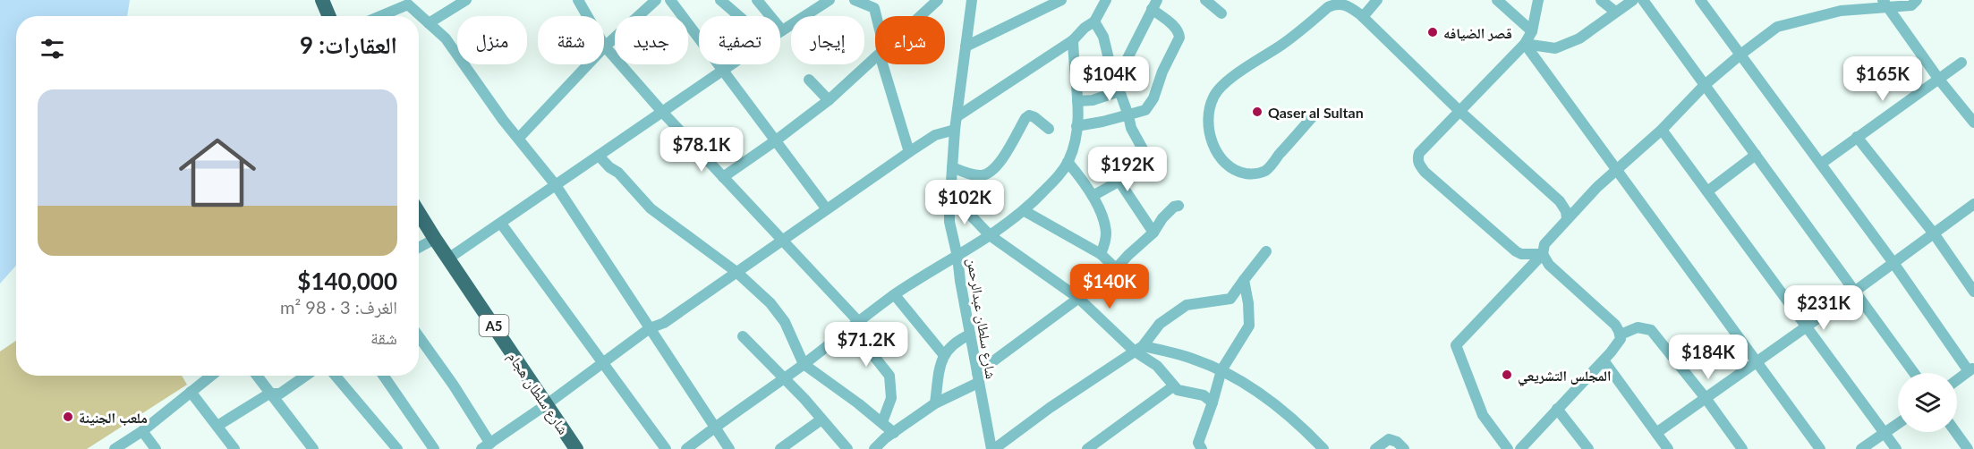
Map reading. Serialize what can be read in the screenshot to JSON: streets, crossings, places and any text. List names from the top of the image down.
{
  "streets": {
    "highway": ["A5", "شارع سلطان هجام"],
    "street": ["شارع سلطان عبدالرحمن"]
  },
  "places": [
    "قصر الضيافه",
    "Qaser al Sultan",
    "المجلس التشريعي",
    "ملعب الجنينة"
  ],
  "page": {
    "chip": [
      "شراء",
      "إيجار",
      "تصفية",
      "جديد",
      "شقة",
      "منزل"
    ],
    "heading": "العقارات: 9",
    "price": [
      "$104K",
      "$165K",
      "$78.1K",
      "$192K",
      "$102K",
      "$140K",
      "$231K",
      "$71.2K",
      "$184K"
    ],
    "list": [
      {
        "name": "$140,000",
        "note": "الغرف: 3 · 98 m² · شقة"
      }
    ]
  }
}
